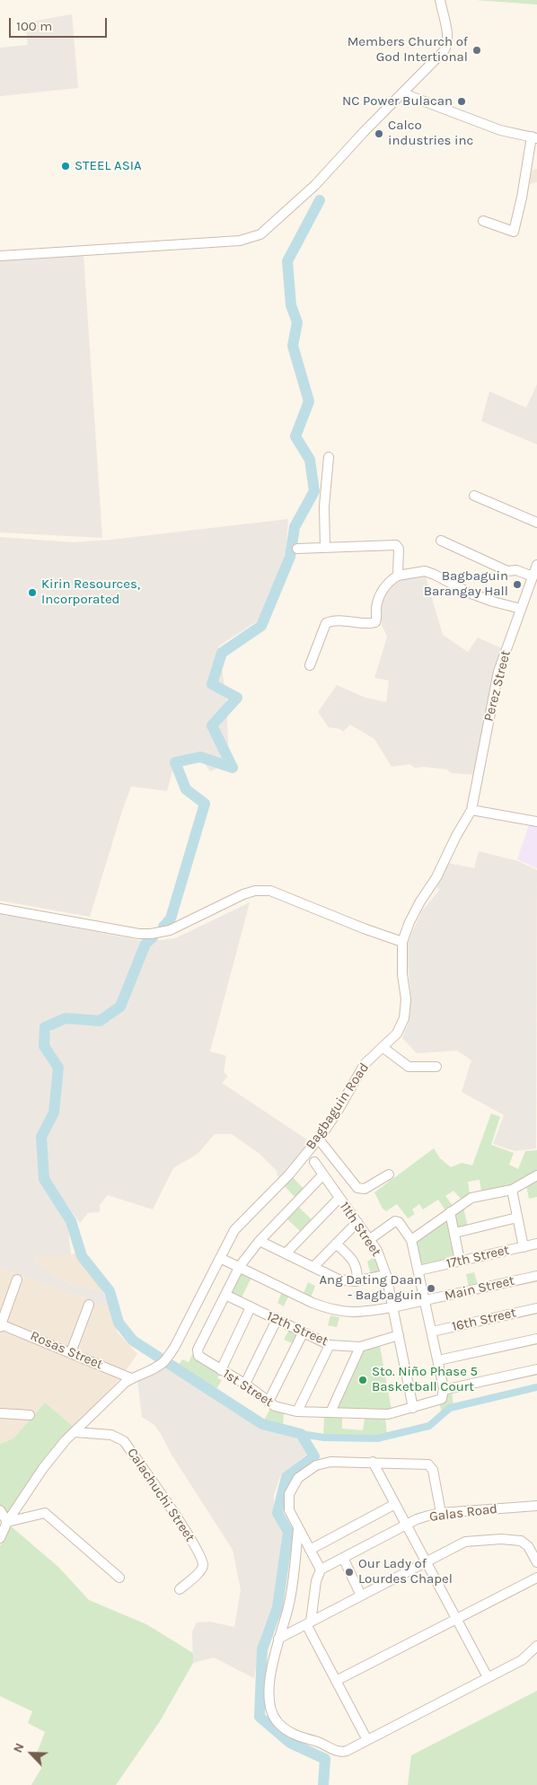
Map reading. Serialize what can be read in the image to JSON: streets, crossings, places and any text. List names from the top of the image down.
{
  "streets": {
    "street": [
      "Perez Street",
      "Bagbaguin Road",
      "11th Street",
      "17th Street",
      "Main Street",
      "16th Street",
      "12th Street",
      "Rosas Street",
      "1st Street",
      "Calachuchi Street",
      "Galas Road"
    ]
  },
  "crossings": [
    ["Perez Street", "Bagbaguin Road"],
    ["Bagbaguin Road", "Main Street"],
    ["Bagbaguin Road", "Rosas Street"],
    ["Bagbaguin Road", "Calachuchi Street"],
    ["11th Street", "Main Street"],
    ["11th Street", "12th Street"],
    ["11th Street", "1st Street"],
    ["Main Street", "1st Street"],
    ["12th Street", "1st Street"]
  ],
  "places": [
    "Members Church of God Intertional",
    "NC Power Bulacan",
    "Calco industries inc",
    "STEEL ASIA",
    "Bagbaguin Barangay Hall",
    "Kirin Resources, Incorporated",
    "Ang Dating Daan - Bagbaguin",
    "Sto. Niño Phase 5 Basketball Court",
    "Our Lady of Lourdes Chapel"
  ],
  "scale_bar": "100 m",
  "north": "top left"
}
